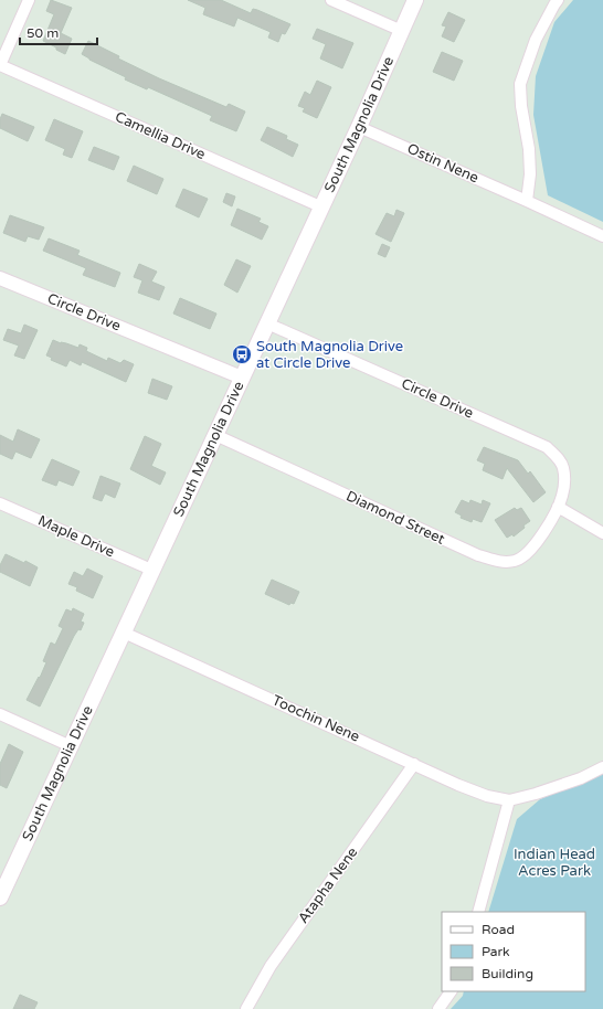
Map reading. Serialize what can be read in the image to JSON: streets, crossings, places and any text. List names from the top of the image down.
{
  "streets": {
    "main road": ["South Magnolia Drive"],
    "street": [
      "Camellia Drive",
      "Ostin Nene",
      "Circle Drive",
      "Diamond Street",
      "Maple Drive",
      "Toochin Nene",
      "Atapha Nene"
    ]
  },
  "crossings": [
    ["South Magnolia Drive", "Camellia Drive"],
    ["South Magnolia Drive", "Ostin Nene"],
    ["South Magnolia Drive", "Circle Drive"],
    ["South Magnolia Drive", "Diamond Street"],
    ["South Magnolia Drive", "Maple Drive"],
    ["South Magnolia Drive", "Toochin Nene"],
    ["Circle Drive", "Diamond Street"],
    ["Toochin Nene", "Atapha Nene"]
  ],
  "parks": ["Indian Head Acres Park"],
  "places": {
    "bus stop": ["South Magnolia Drive at Circle Drive"]
  },
  "legend": ["Road", "Park", "Building"],
  "scale_bar": "50 m"
}
